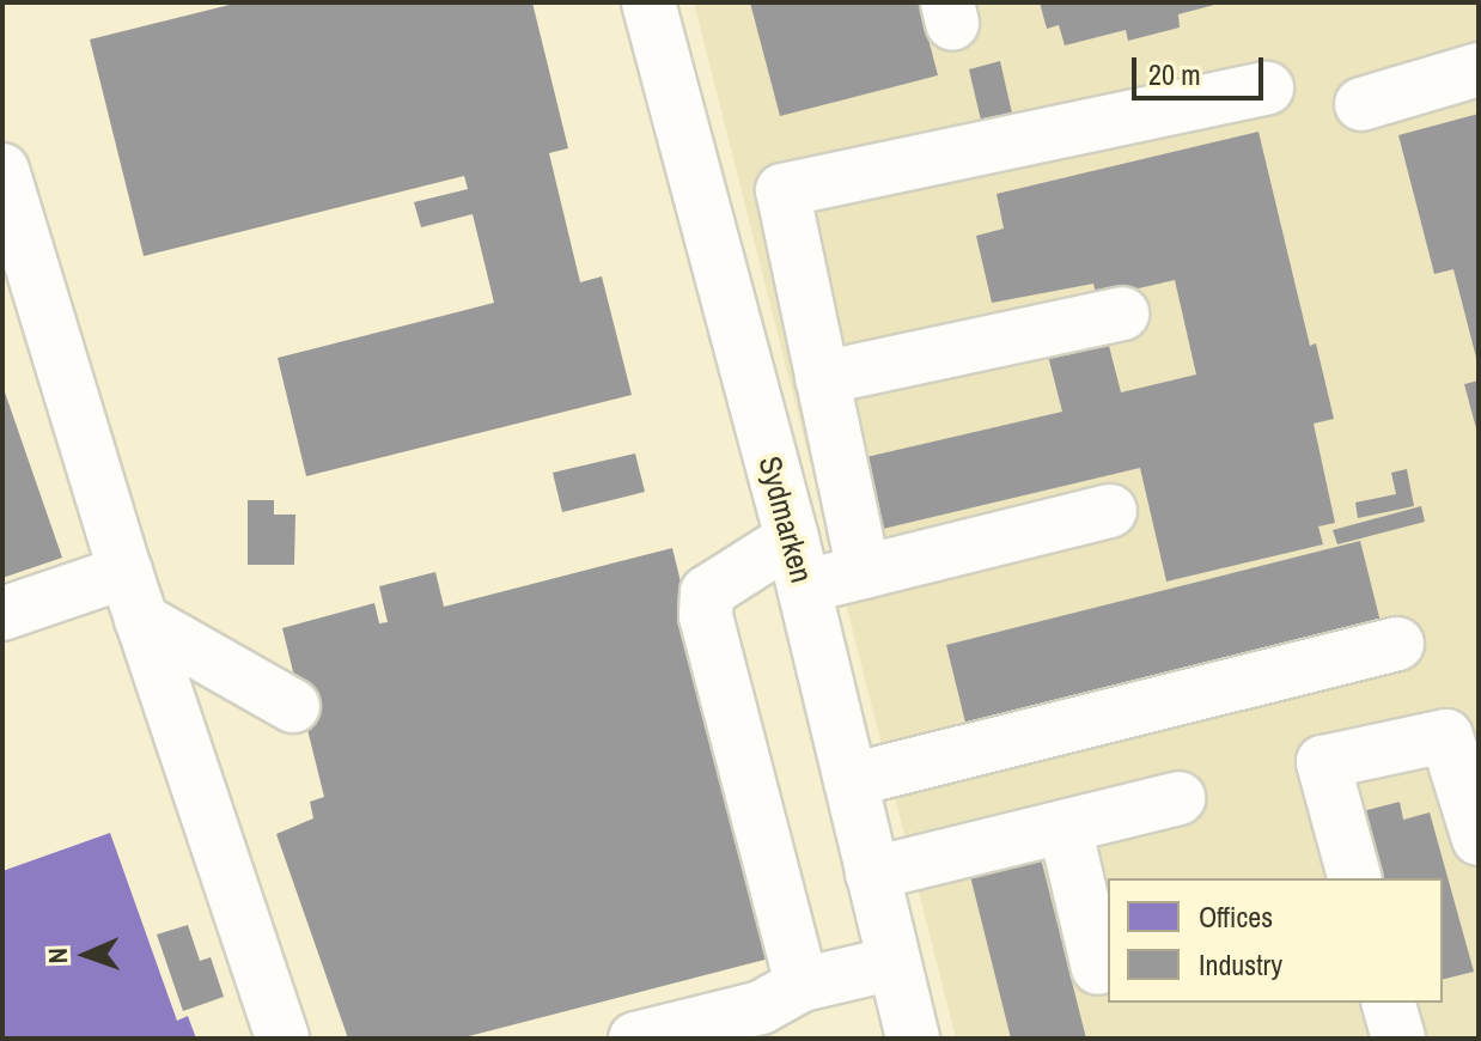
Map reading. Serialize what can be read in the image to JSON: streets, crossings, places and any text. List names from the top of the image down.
{
  "streets": {
    "street": ["Sydmarken"]
  },
  "legend": ["Offices", "Industry"],
  "scale_bar": "20 m",
  "north": "left"
}
